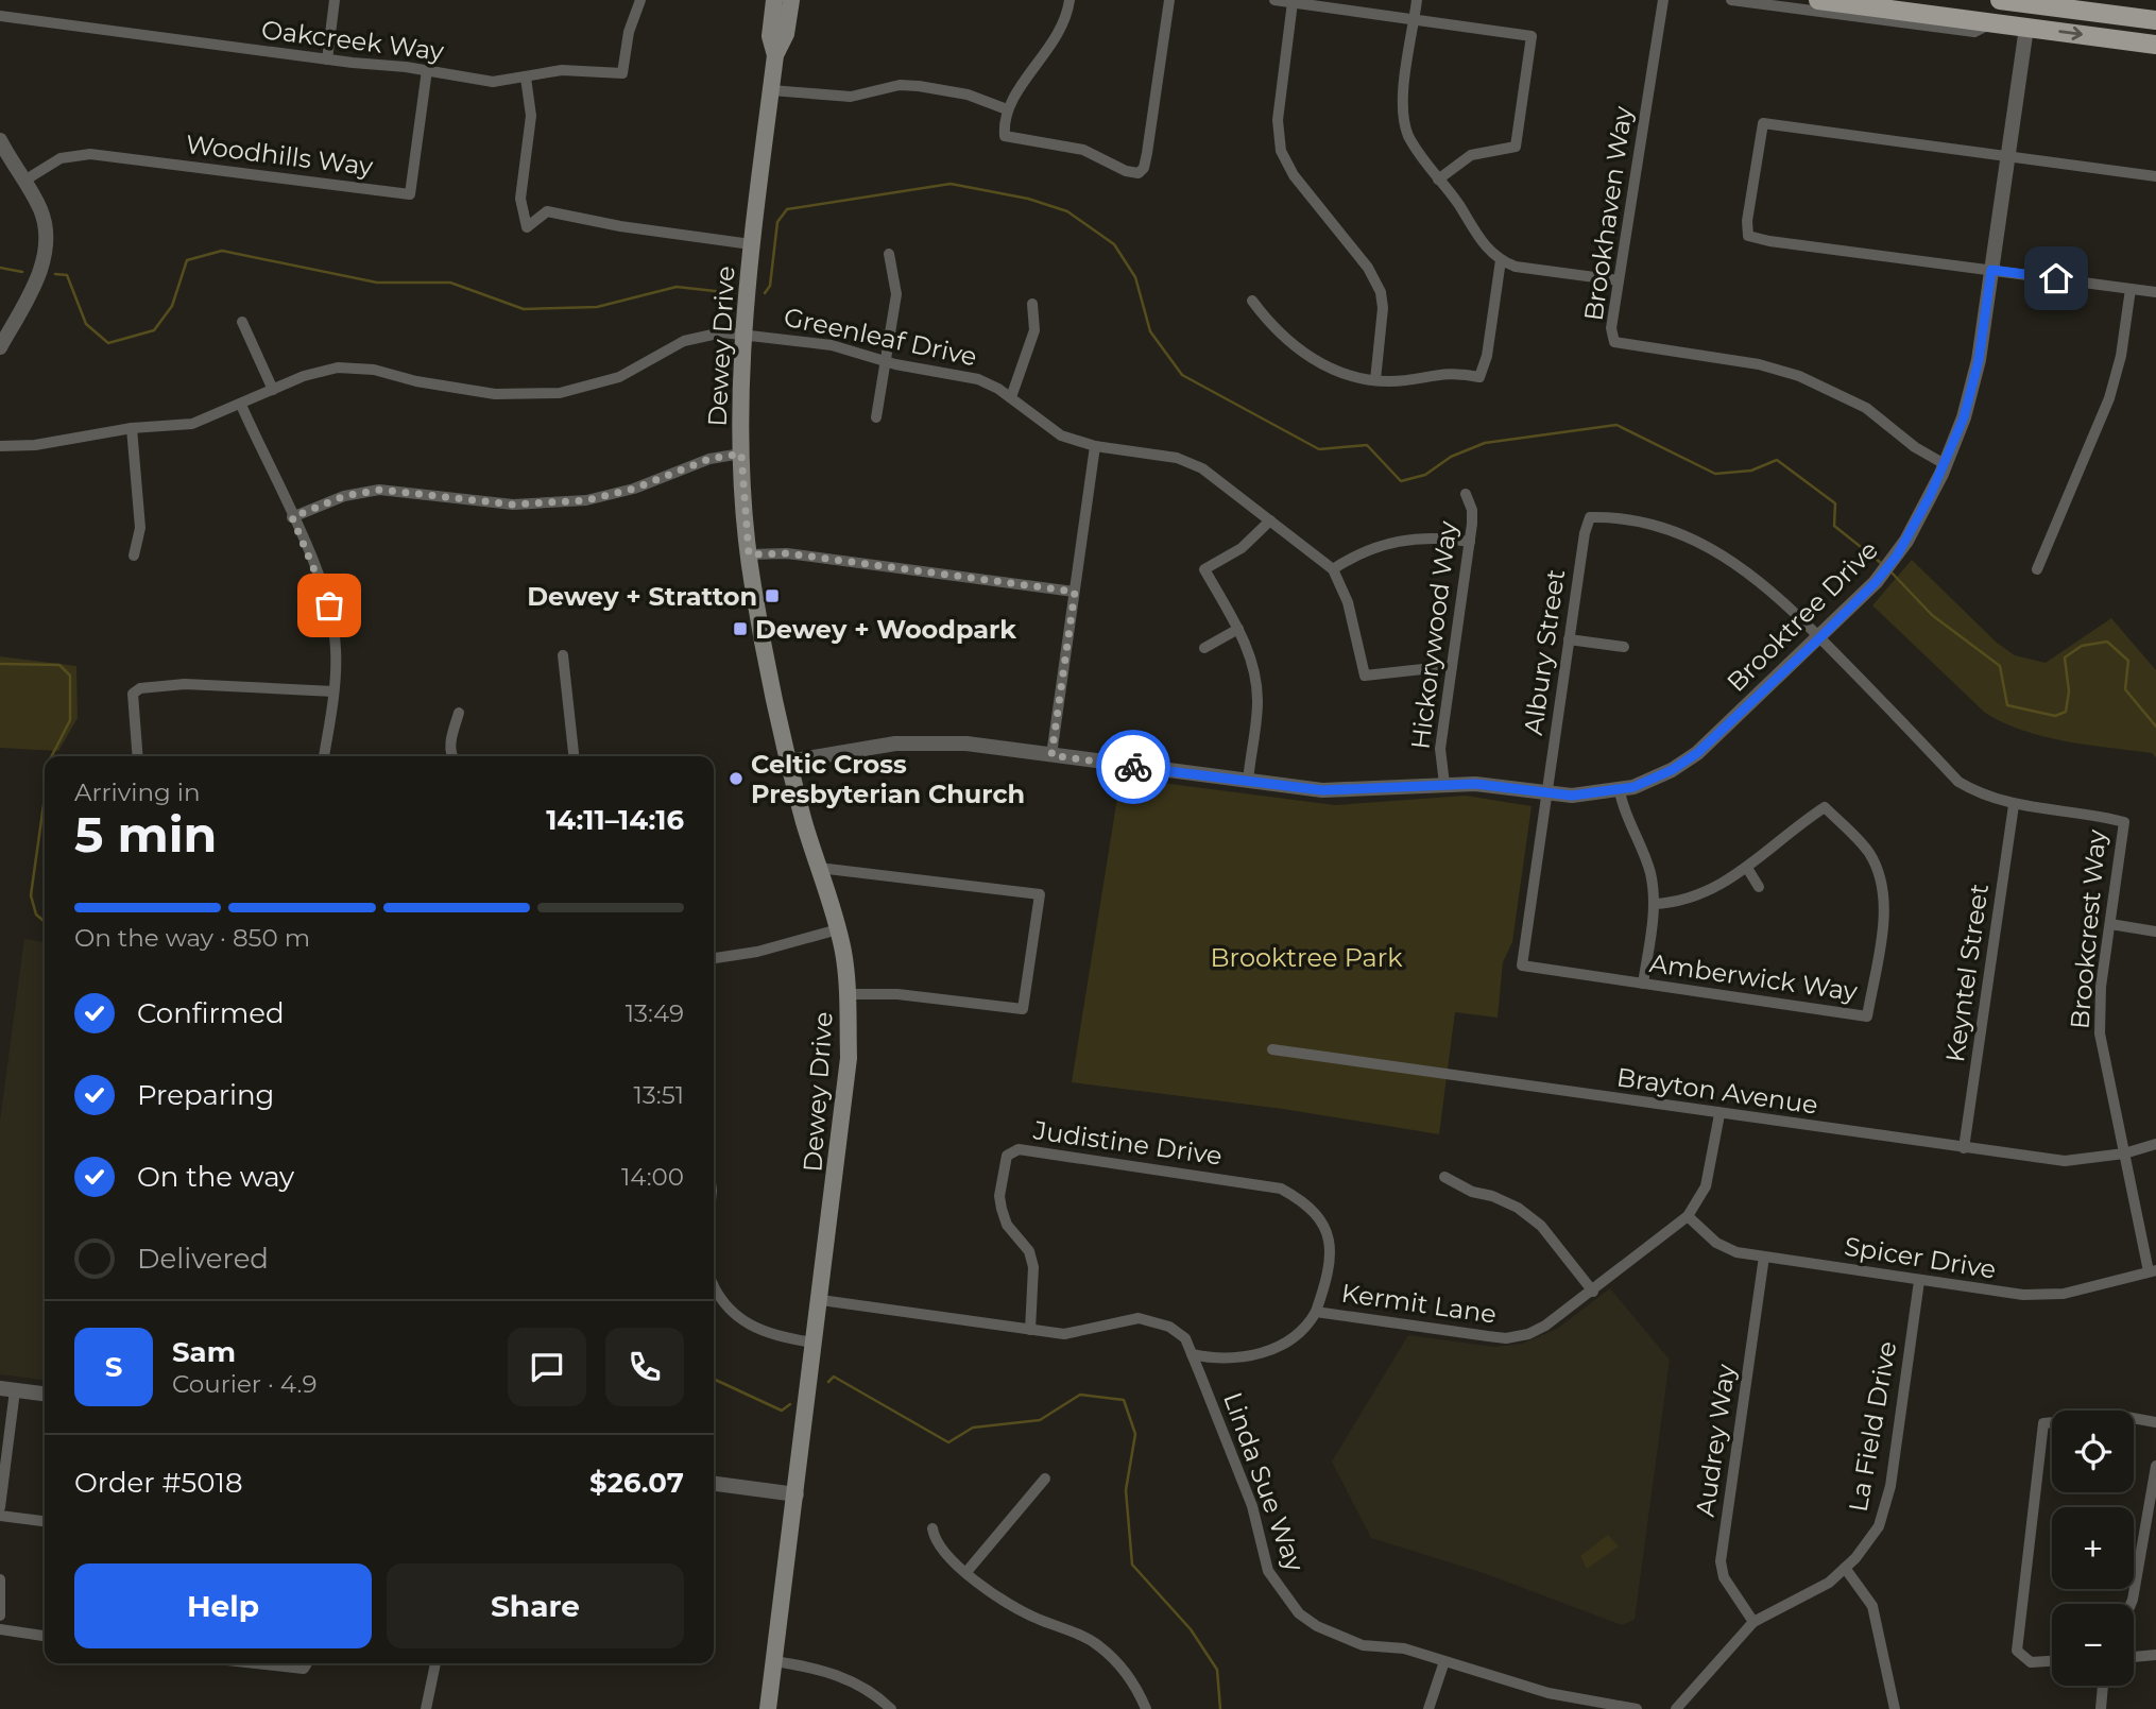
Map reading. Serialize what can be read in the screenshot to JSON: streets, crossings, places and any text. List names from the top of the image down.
{
  "streets": {
    "main road": ["Dewey Drive"],
    "street": [
      "Oakcreek Way",
      "Woodhills Way",
      "Brookhaven Way",
      "Greenleaf Drive",
      "Brooktree Drive",
      "Hickorywood Way",
      "Albury Street",
      "Brookcrest Way",
      "Keyntel Street",
      "Amberwick Way",
      "Brayton Avenue",
      "Judistine Drive",
      "Spicer Drive",
      "Kermit Lane",
      "La Field Drive",
      "Audrey Way",
      "Linda Sue Way"
    ]
  },
  "crossings": [
    ["Oakcreek Way", "Woodhills Way"],
    ["Brookhaven Way", "Brooktree Drive"],
    ["Greenleaf Drive", "Dewey Drive"],
    ["Greenleaf Drive", "Hickorywood Way"],
    ["Dewey Drive", "Brooktree Drive"],
    ["Dewey Drive", "Linda Sue Way"],
    ["Brooktree Drive", "Hickorywood Way"],
    ["Brooktree Drive", "Albury Street"],
    ["Brooktree Drive", "Brookcrest Way"],
    ["Brooktree Drive", "Amberwick Way"],
    ["Albury Street", "Brookcrest Way"],
    ["Albury Street", "Amberwick Way"],
    ["Brookcrest Way", "Keyntel Street"],
    ["Brookcrest Way", "Brayton Avenue"],
    ["Brookcrest Way", "Spicer Drive"],
    ["Keyntel Street", "Brayton Avenue"],
    ["Brayton Avenue", "Kermit Lane"],
    ["Judistine Drive", "Kermit Lane"],
    ["Judistine Drive", "Linda Sue Way"],
    ["Spicer Drive", "Kermit Lane"],
    ["Spicer Drive", "La Field Drive"],
    ["Spicer Drive", "Audrey Way"],
    ["Kermit Lane", "Linda Sue Way"],
    ["La Field Drive", "Audrey Way"]
  ],
  "parks": ["Brooktree Park"],
  "places": {
    "transit": ["Dewey + Stratton", "Dewey + Woodpark"],
    "other": ["Celtic Cross Presbyterian Church"]
  },
  "page": {
    "heading": ["5 min", "Arriving in", "14:11–14:16"],
    "panel": [
      "Sam",
      "Courier · 4.9",
      "Order #5018",
      "$26.07"
    ],
    "bar": "On the way · 850 m",
    "list": [
      ["Confirmed", "13:49"],
      ["Preparing", "13:51"],
      ["On the way", "14:00"],
      "Delivered"
    ],
    "round": "S",
    "map_buttons": ["+", "−"],
    "buttons": ["Help", "Share"]
  }
}
